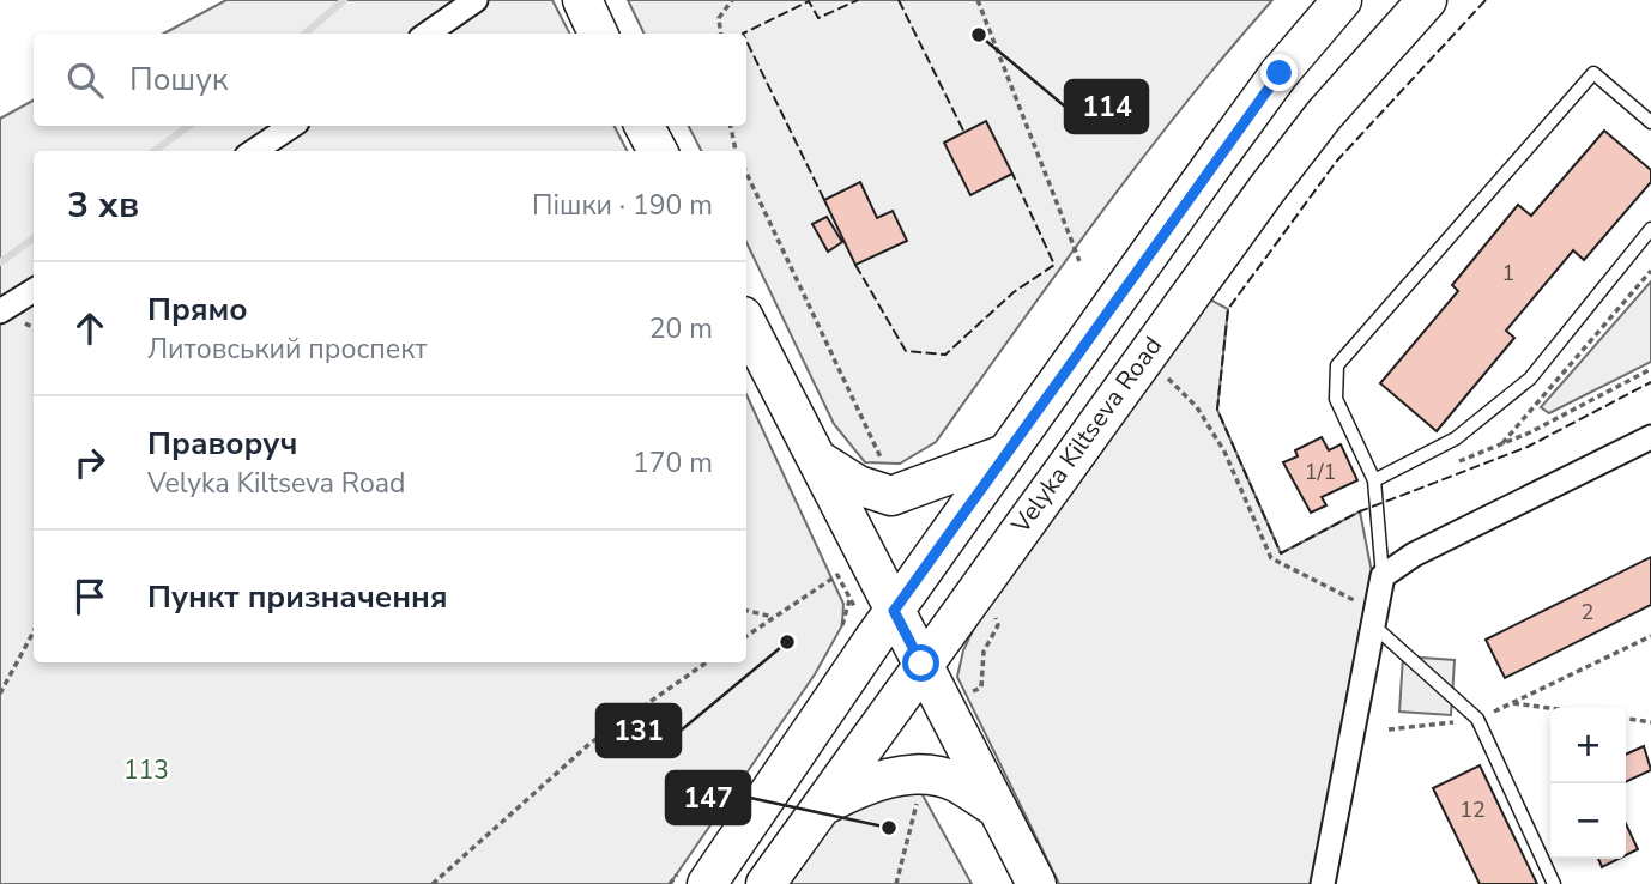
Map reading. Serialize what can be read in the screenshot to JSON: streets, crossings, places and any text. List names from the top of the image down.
{
  "streets": {
    "main road": ["Velyka Kiltseva Road"]
  },
  "parks": ["113"],
  "places": ["114", "131", "147"],
  "house_numbers": [
    "1",
    "1/1",
    "2",
    "12"
  ],
  "page": {
    "search": "Пошук",
    "heading": ["3 хв", "Пішки · 190 m"],
    "list": [
      ["Прямо", "Литовський проспект", "20 m"],
      ["Праворуч", "Velyka Kiltseva Road", "170 m"],
      "Пункт призначення"
    ],
    "map_buttons": ["+", "−"]
  }
}
